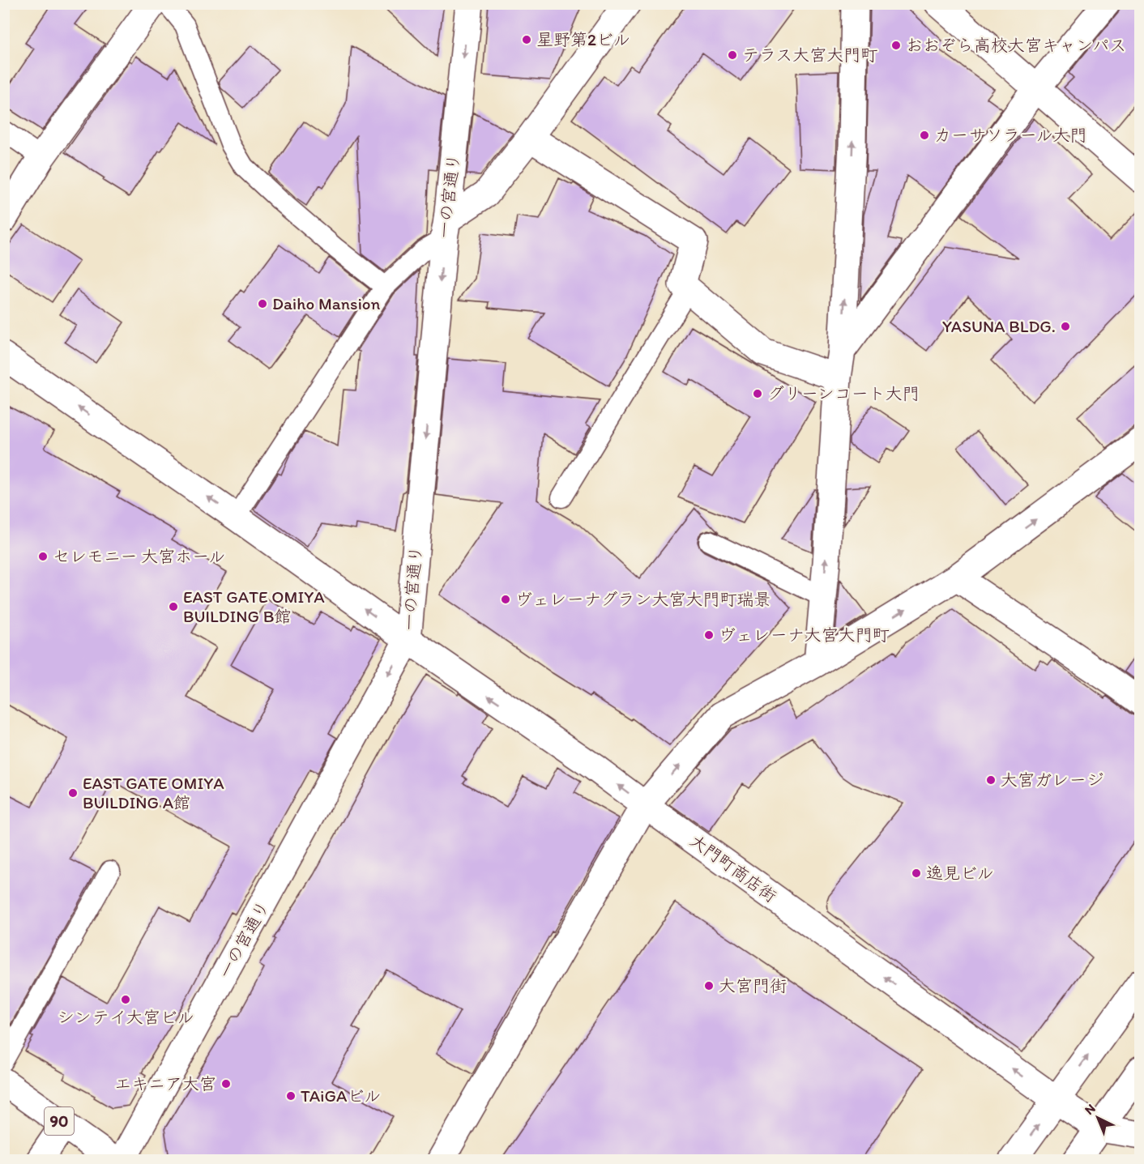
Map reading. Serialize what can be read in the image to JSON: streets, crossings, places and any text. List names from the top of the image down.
{
  "streets": {
    "street": ["一の宮通り", "大門町商店街", "90"]
  },
  "crossings": [
    ["一の宮通り", "大門町商店街"]
  ],
  "one_way": ["一の宮通り", "大門町商店街"],
  "places": [
    "星野第2ビル",
    "おおぞら高校大宮キャンパス",
    "テラス大宮大門町",
    "カーサソラール大門",
    "Daiho Mansion",
    "YASUNA BLDG.",
    "グリーンコート大門",
    "セレモニー 大宮ホール",
    "ヴェレーナグラン大宮大門町瑞景",
    "EAST GATE OMIYA BUILDING B館",
    "ヴェレーナ大宮大門町",
    "大宮ガレージ",
    "EAST GATE OMIYA BUILDING A館",
    "逸見ビル",
    "大宮門街",
    "シンテイ大宮ビル",
    "エキニア大宮",
    "TAiGAビル"
  ],
  "north": "top left"
}
